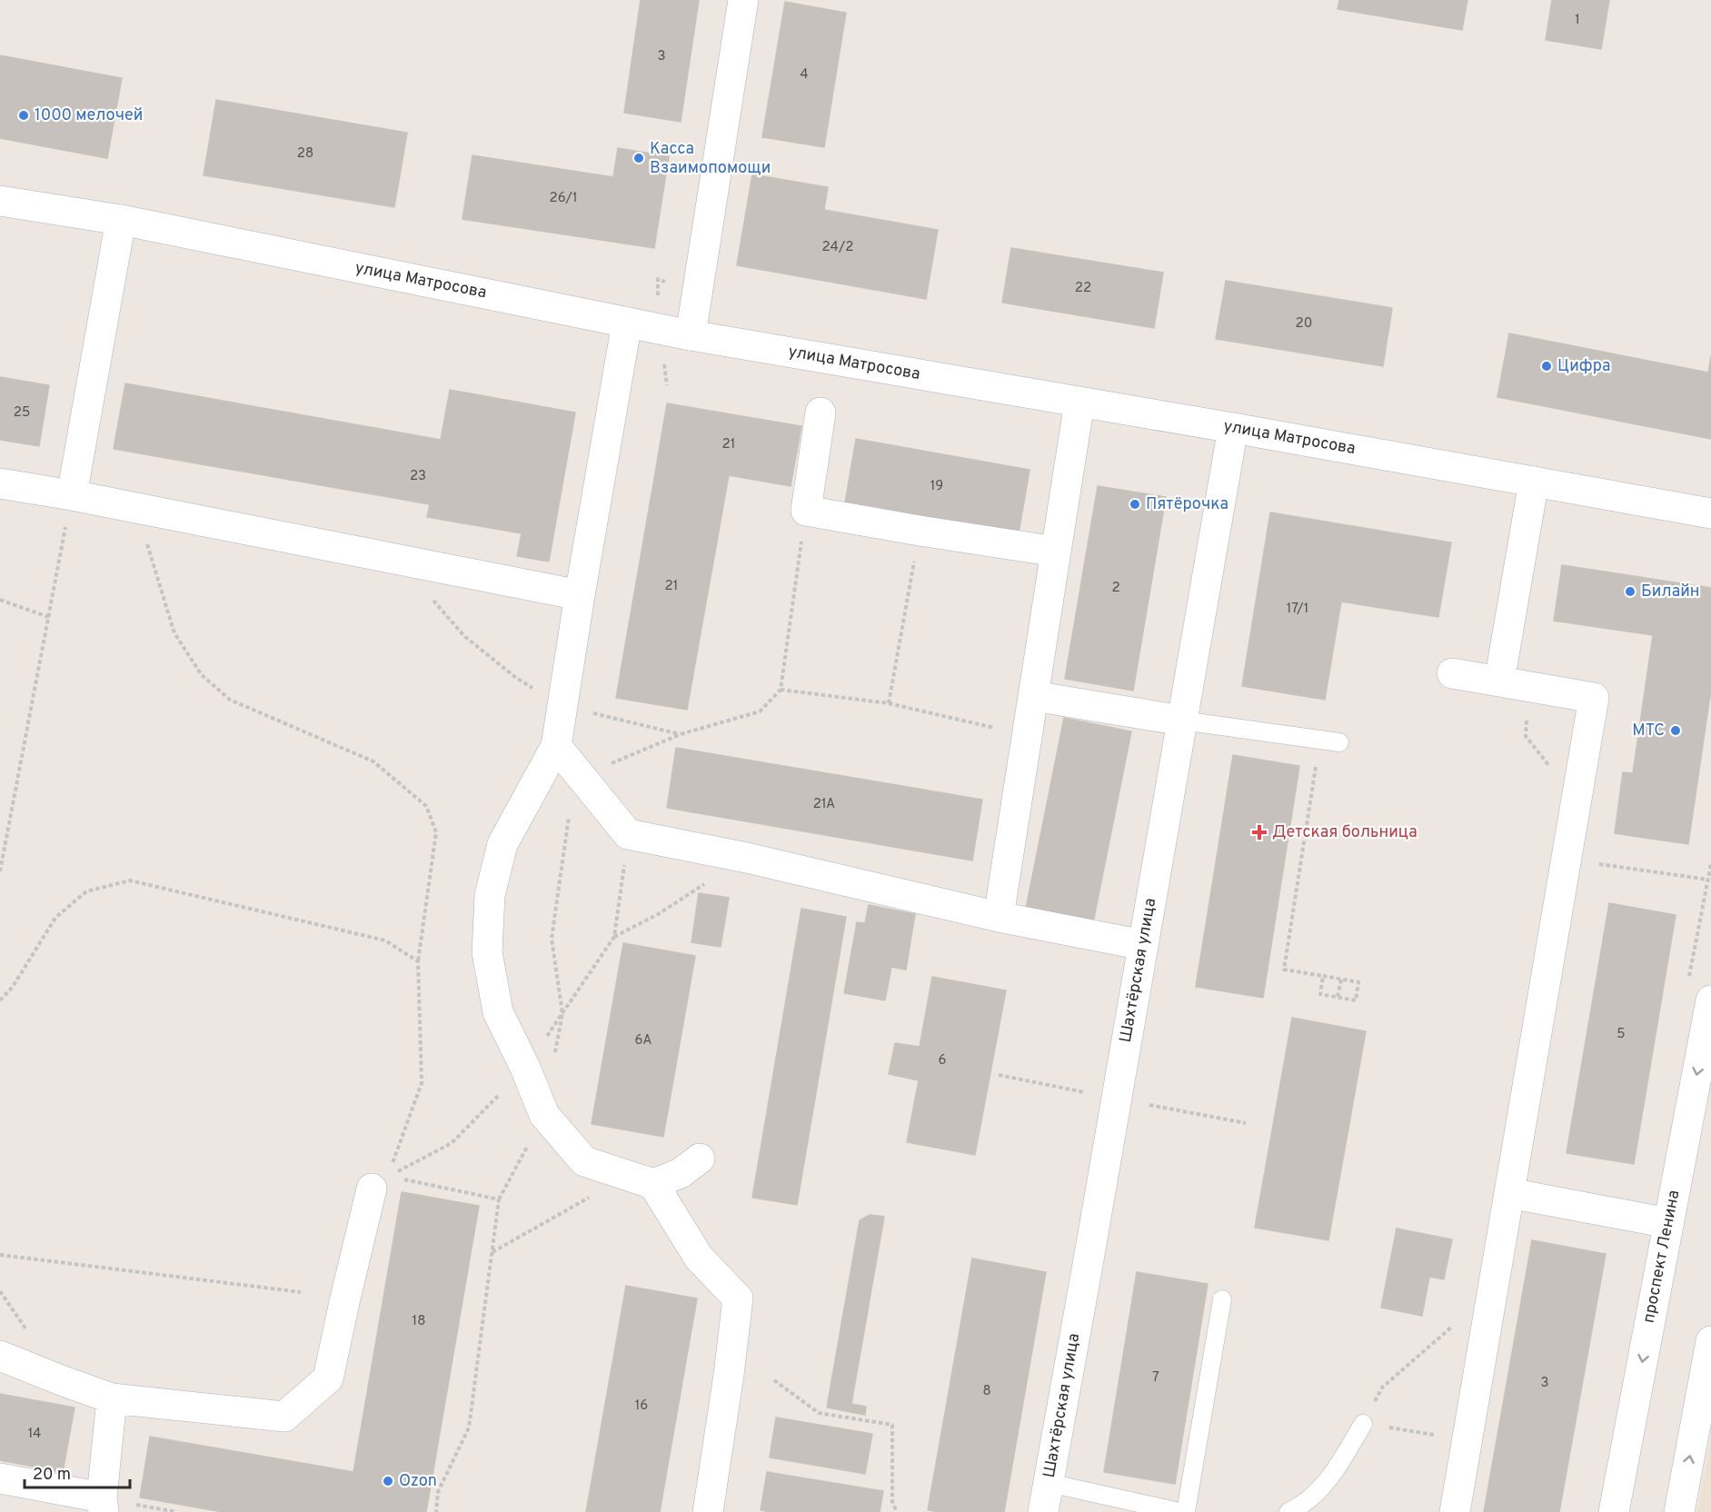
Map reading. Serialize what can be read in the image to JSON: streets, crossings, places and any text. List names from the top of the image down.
{
  "streets": {
    "street": ["улица Матросова", "Шахтёрская улица", "проспект Ленина"]
  },
  "crossings": [
    ["улица Матросова", "Шахтёрская улица"]
  ],
  "places": {
    "other": [
      "1000 мелочей",
      "Касса Взаимопомощи",
      "Цифра",
      "Пятёрочка",
      "Билайн",
      "МТС",
      "Ozon"
    ],
    "health": ["Детская больница"]
  },
  "house_numbers": [
    "1",
    "3",
    "4",
    "28",
    "26/1",
    "24/2",
    "22",
    "20",
    "25",
    "21",
    "23",
    "19",
    "21",
    "2",
    "17/1",
    "21А",
    "5",
    "6А",
    "6",
    "18",
    "7",
    "3",
    "8",
    "16",
    "14"
  ],
  "scale_bar": "20 m"
}
